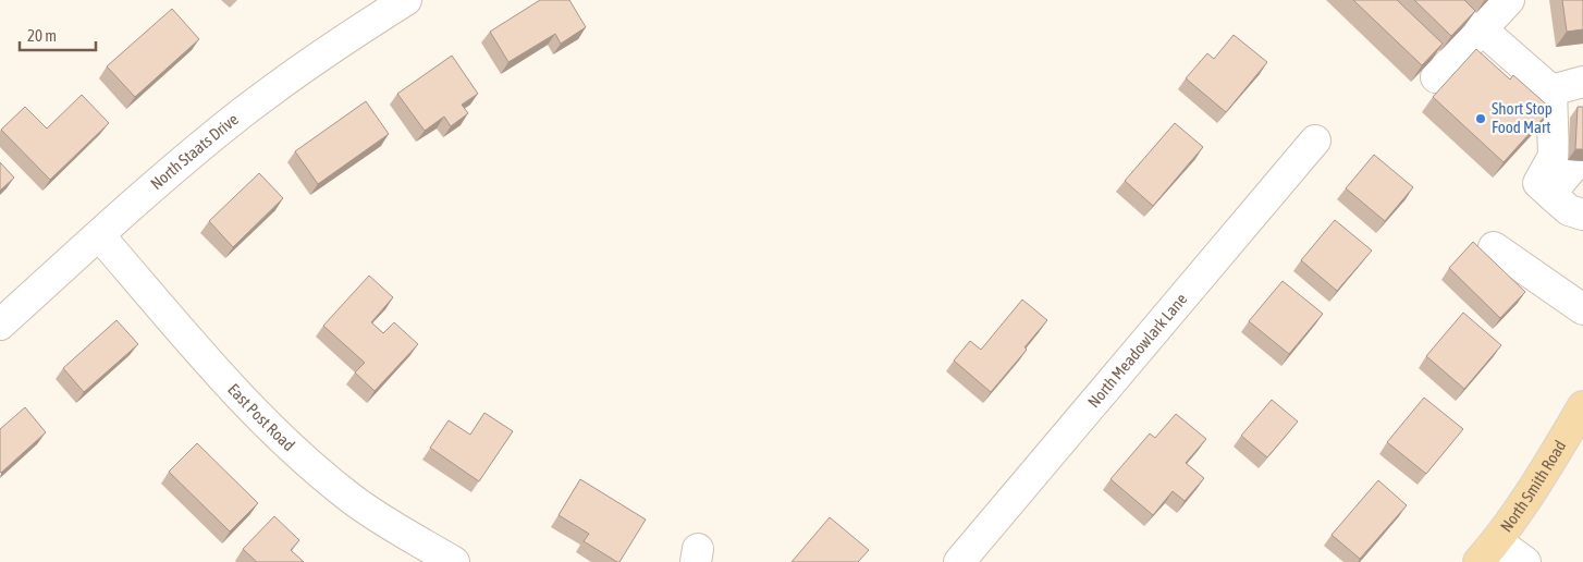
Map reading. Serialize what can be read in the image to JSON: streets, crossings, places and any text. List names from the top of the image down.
{
  "streets": {
    "main road": ["North Smith Road"],
    "street": ["North Staats Drive", "North Meadowlark Lane", "East Post Road"]
  },
  "crossings": [
    ["North Staats Drive", "East Post Road"]
  ],
  "places": ["Short Stop Food Mart"],
  "scale_bar": "20 m"
}
